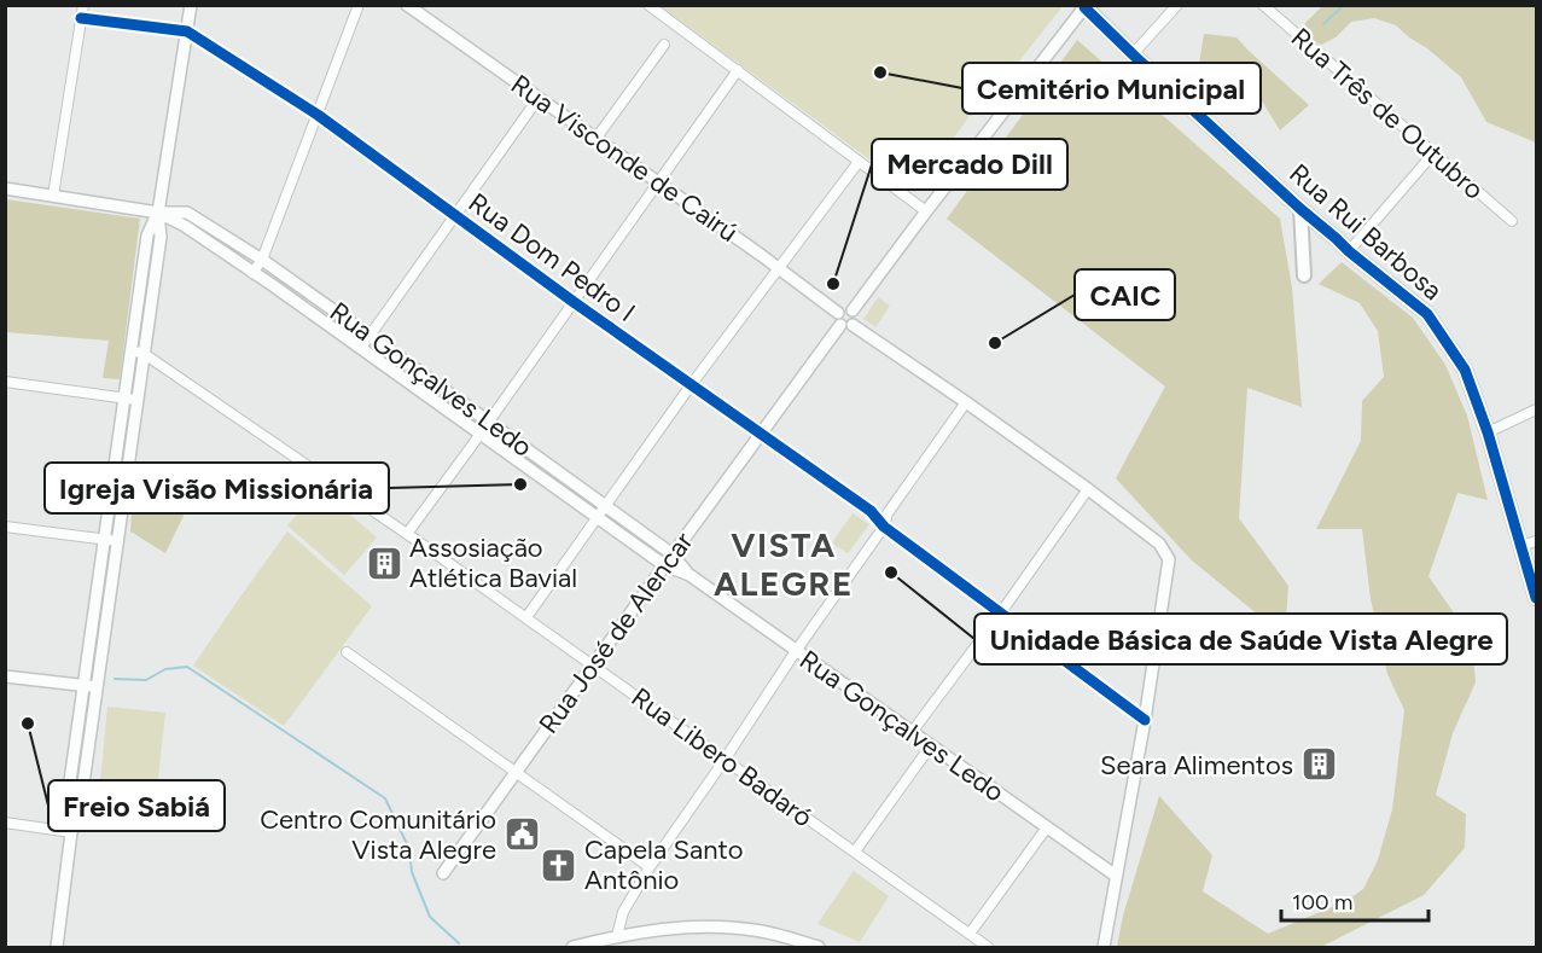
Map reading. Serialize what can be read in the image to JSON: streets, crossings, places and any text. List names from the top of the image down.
{
  "streets": {
    "main road": ["Rua Rui Barbosa"],
    "street": [
      "Rua Três de Outubro",
      "Rua Visconde de Cairú",
      "Rua Dom Pedro I",
      "Rua Gonçalves Ledo",
      "Rua José de Alencar",
      "Rua Libero Badaró"
    ]
  },
  "crossings": [
    ["Rua Visconde de Cairú", "Rua Dom Pedro I"],
    ["Rua Visconde de Cairú", "Rua José de Alencar"],
    ["Rua Dom Pedro I", "Rua José de Alencar"],
    ["Rua Gonçalves Ledo", "Rua José de Alencar"],
    ["Rua José de Alencar", "Rua Libero Badaró"]
  ],
  "districts": ["VISTA ALEGRE"],
  "places": {
    "other": [
      "Cemitério Municipal",
      "Mercado Dill",
      "CAIC",
      "Igreja Visão Missionária",
      "Unidade Básica de Saúde Vista Alegre",
      "Freio Sabiá"
    ],
    "building": ["Assosiação Atlética Bavial", "Seara Alimentos"],
    "public building": ["Centro Comunitário Vista Alegre"],
    "church": ["Capela Santo Antônio"]
  },
  "scale_bar": "100 m"
}
